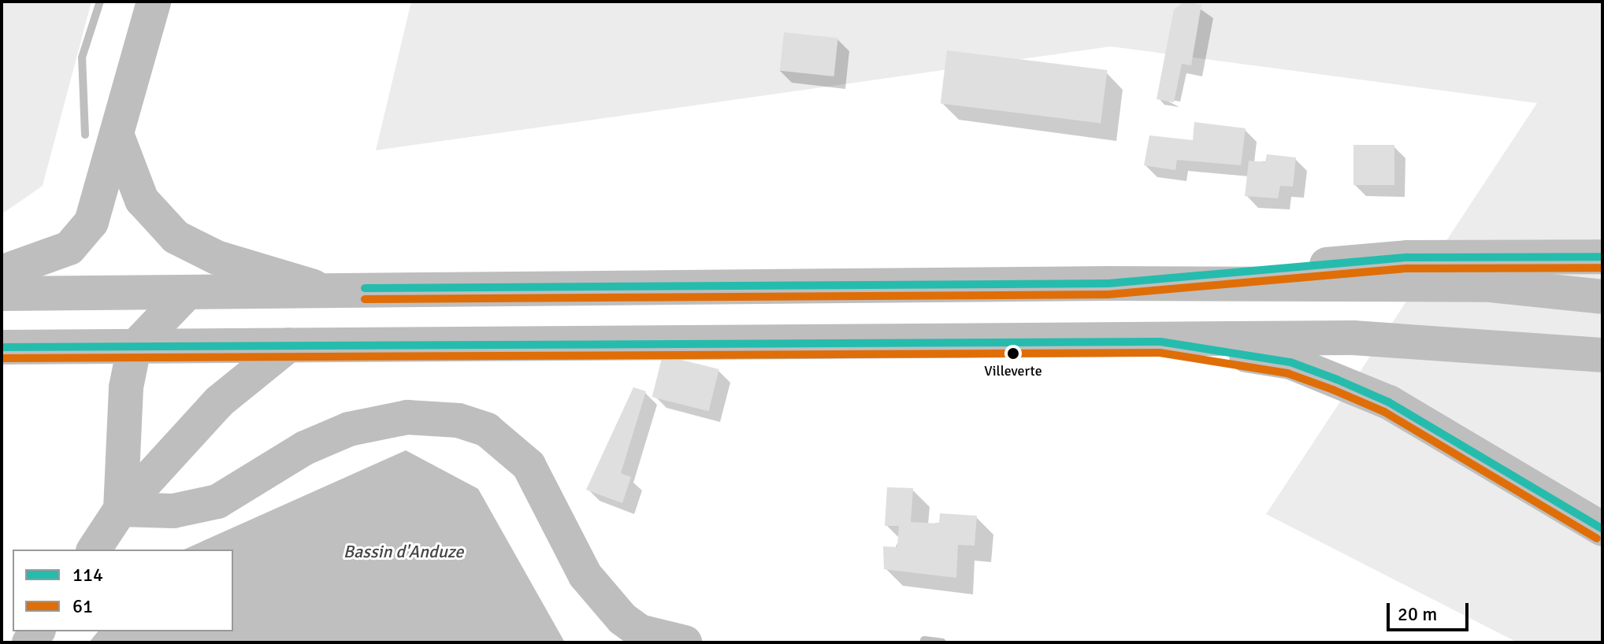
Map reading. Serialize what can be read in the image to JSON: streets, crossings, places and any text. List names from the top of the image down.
{
  "water": ["Bassin d'Anduze"],
  "places": ["Villeverte"],
  "lines": ["transit line 114", "transit line 61"],
  "legend": ["114", "61"],
  "scale_bar": "20 m"
}
